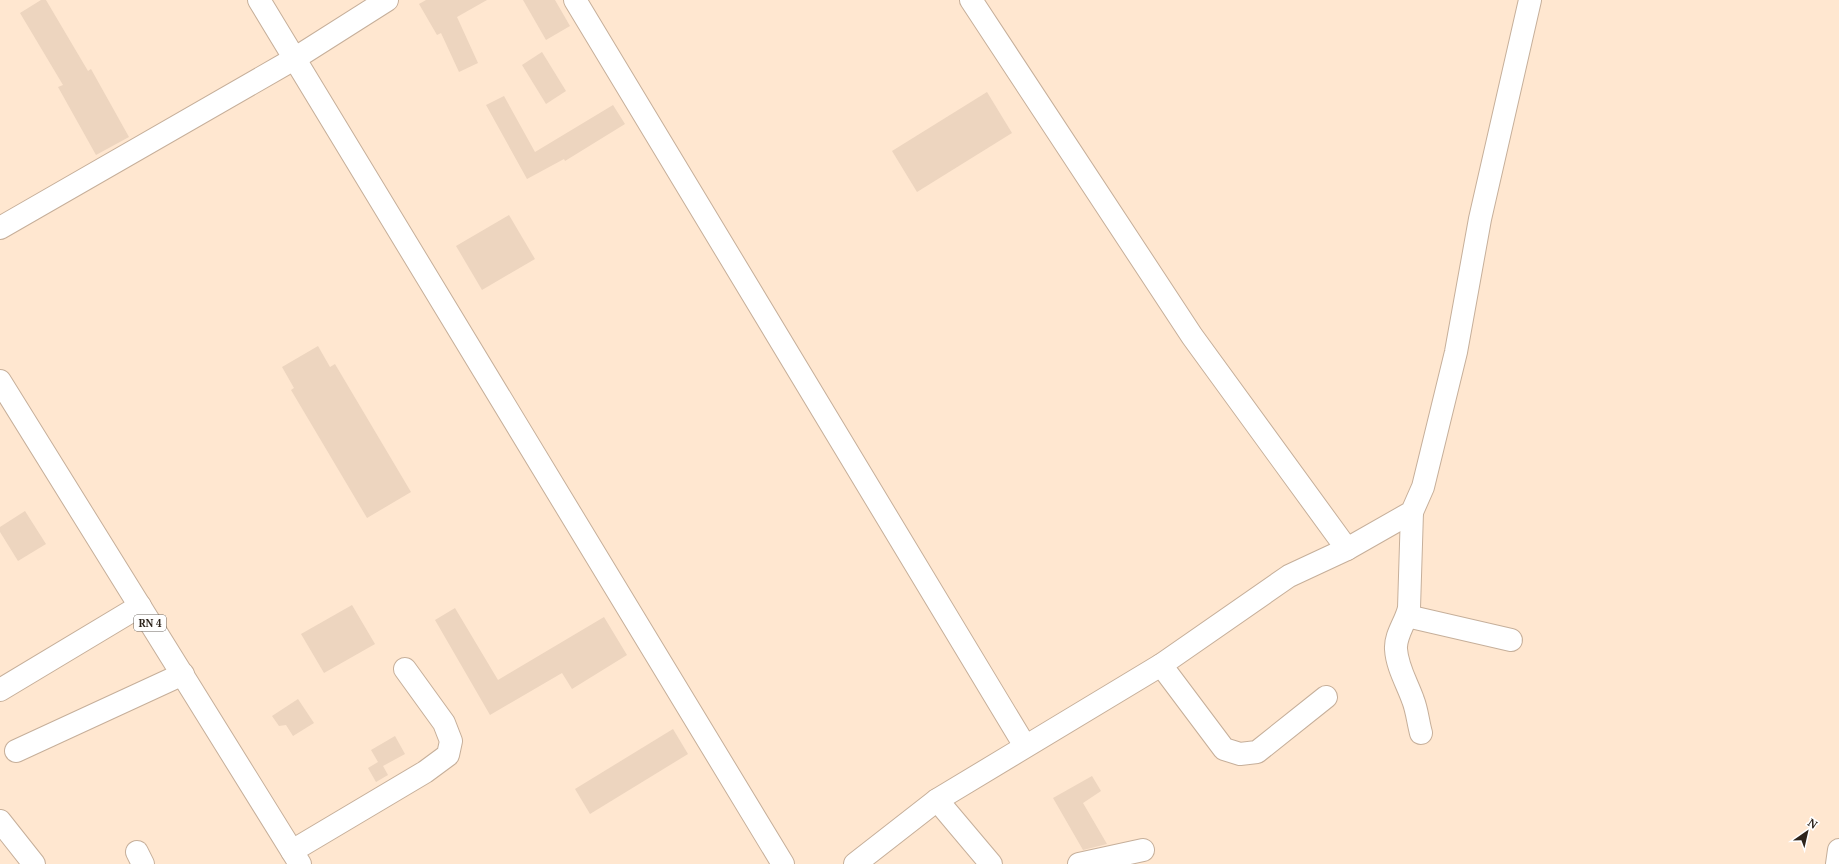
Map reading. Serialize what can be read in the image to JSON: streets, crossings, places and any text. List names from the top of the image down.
{
  "streets": {
    "main road": ["RN 4"]
  },
  "north": "top right"
}
